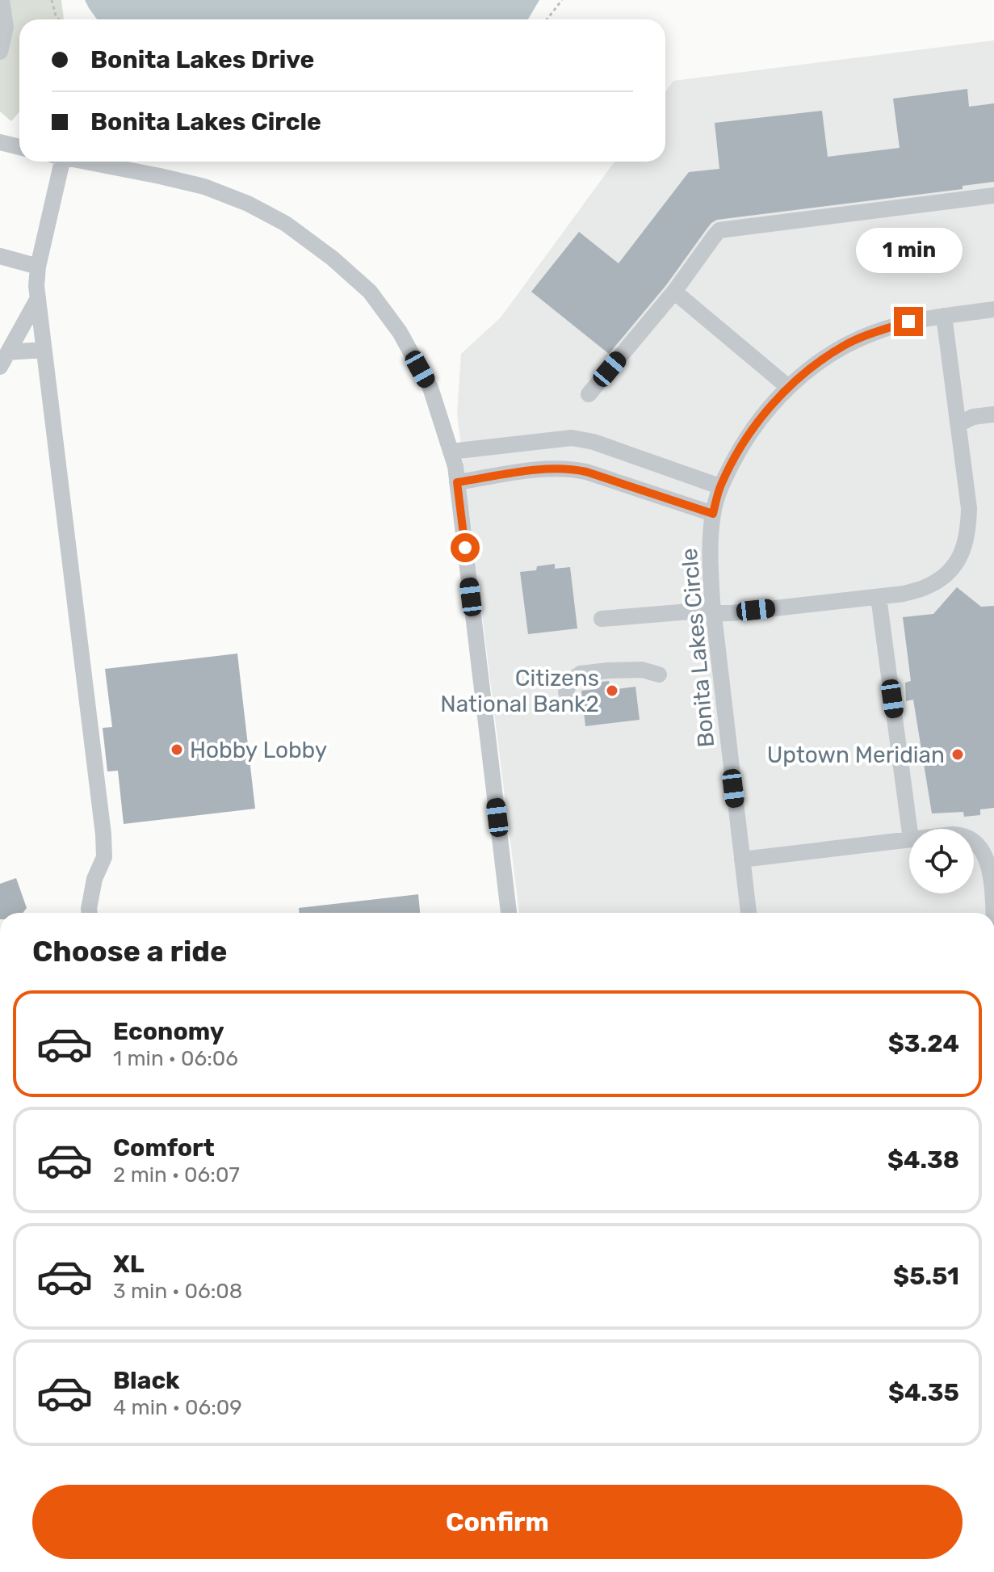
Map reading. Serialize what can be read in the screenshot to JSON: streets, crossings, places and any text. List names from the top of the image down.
{
  "streets": {
    "street": ["Bonita Lakes Circle"]
  },
  "places": ["Citizens National Bank2", "Hobby Lobby", "Uptown Meridian"],
  "page": {
    "banner": ["Bonita Lakes Drive", "Bonita Lakes Circle"],
    "bubble": "1 min",
    "heading": "Choose a ride",
    "list": [
      {
        "name": "Economy",
        "note": "1 min · 06:06",
        "value": "$3.24"
      },
      {
        "name": "Comfort",
        "note": "2 min · 06:07",
        "value": "$4.38"
      },
      {
        "name": "XL",
        "note": "3 min · 06:08",
        "value": "$5.51"
      },
      {
        "name": "Black",
        "note": "4 min · 06:09",
        "value": "$4.35"
      }
    ],
    "buttons": "Confirm"
  }
}
